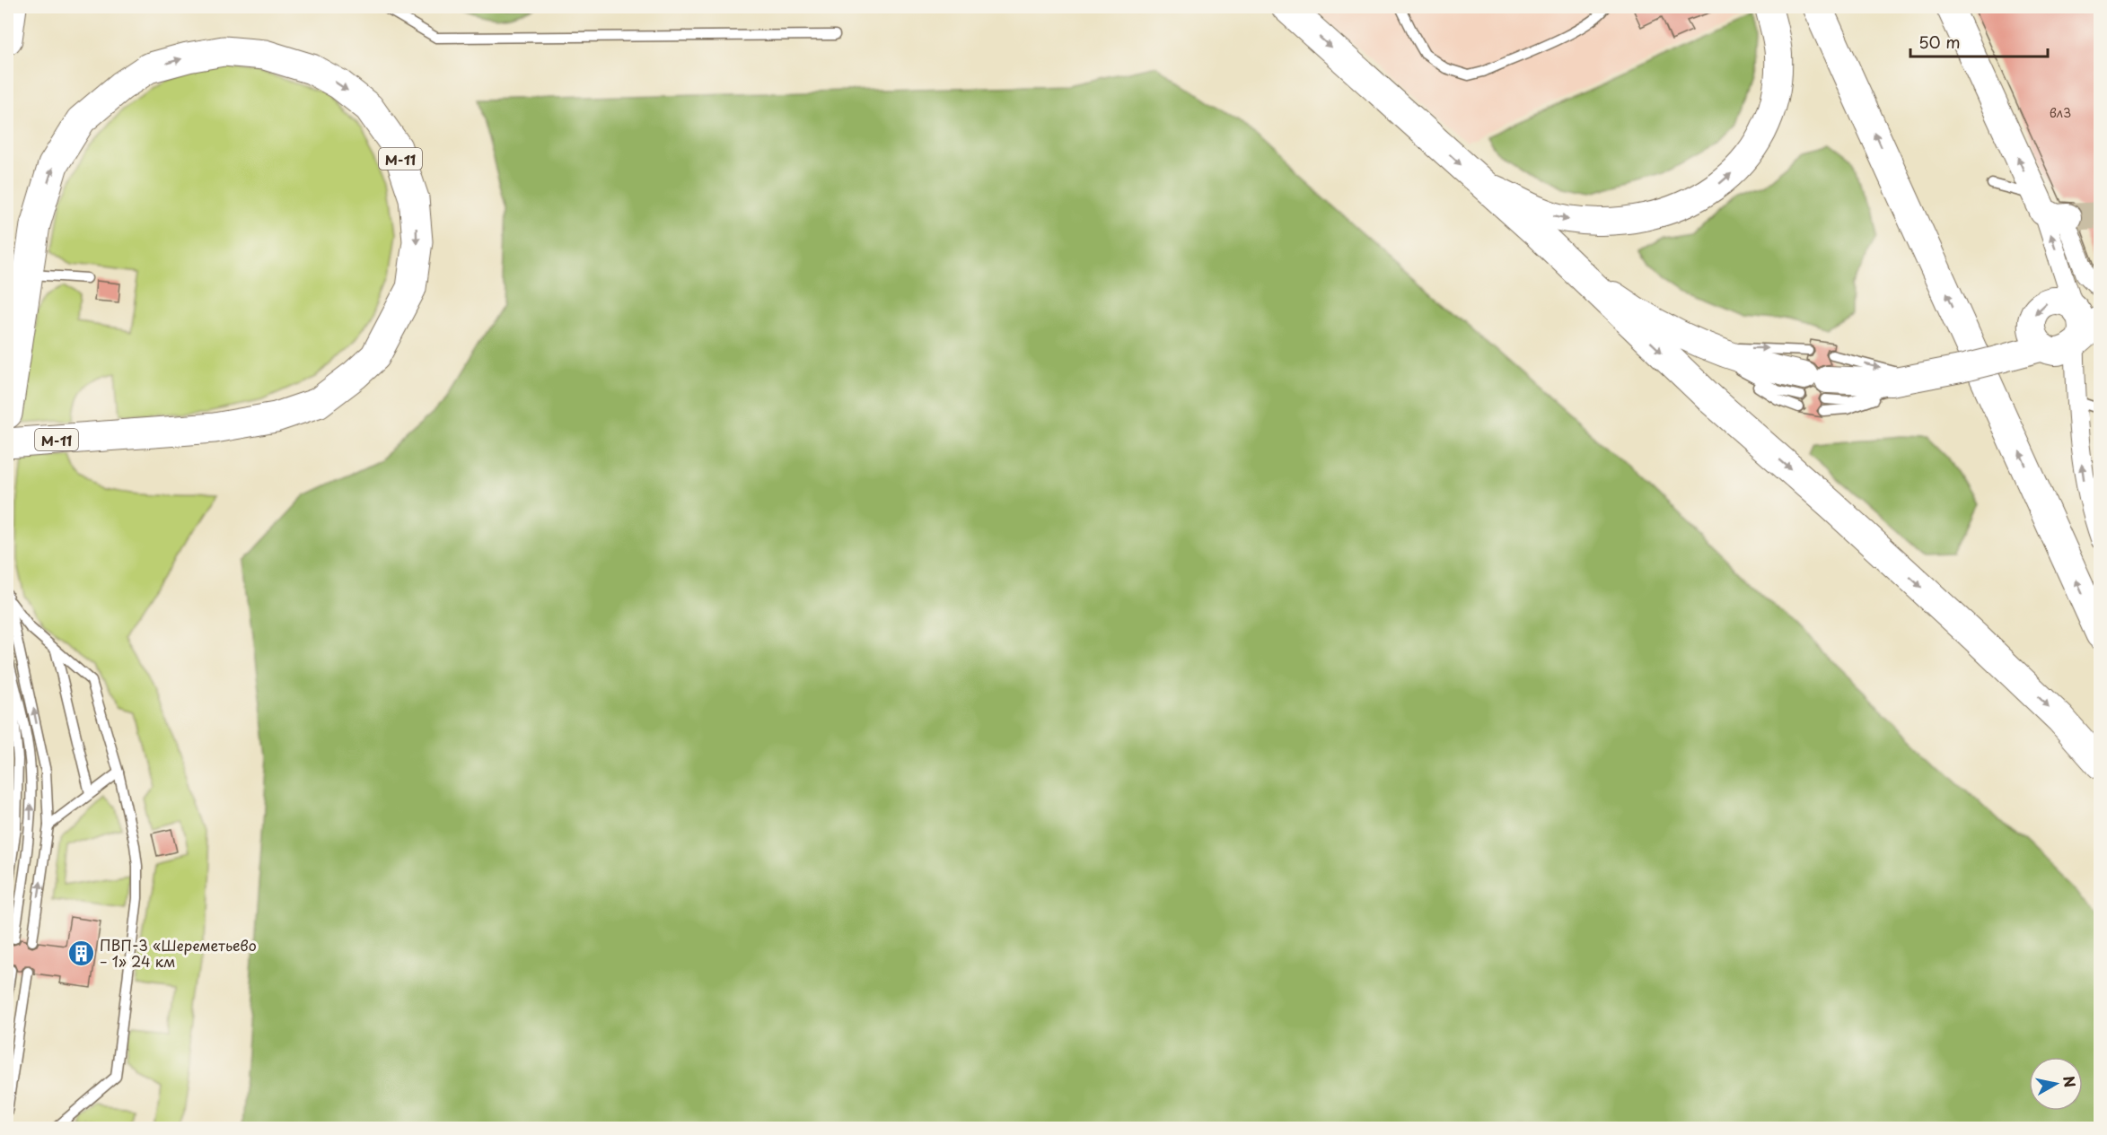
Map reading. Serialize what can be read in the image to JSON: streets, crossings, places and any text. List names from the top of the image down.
{
  "streets": {
    "main road": ["М-11"]
  },
  "places": {
    "building": ["ПВП-3 «Шереметьево – 1» 24 км"]
  },
  "house_numbers": ["вл3"],
  "scale_bar": "50 m",
  "north": "right"
}
